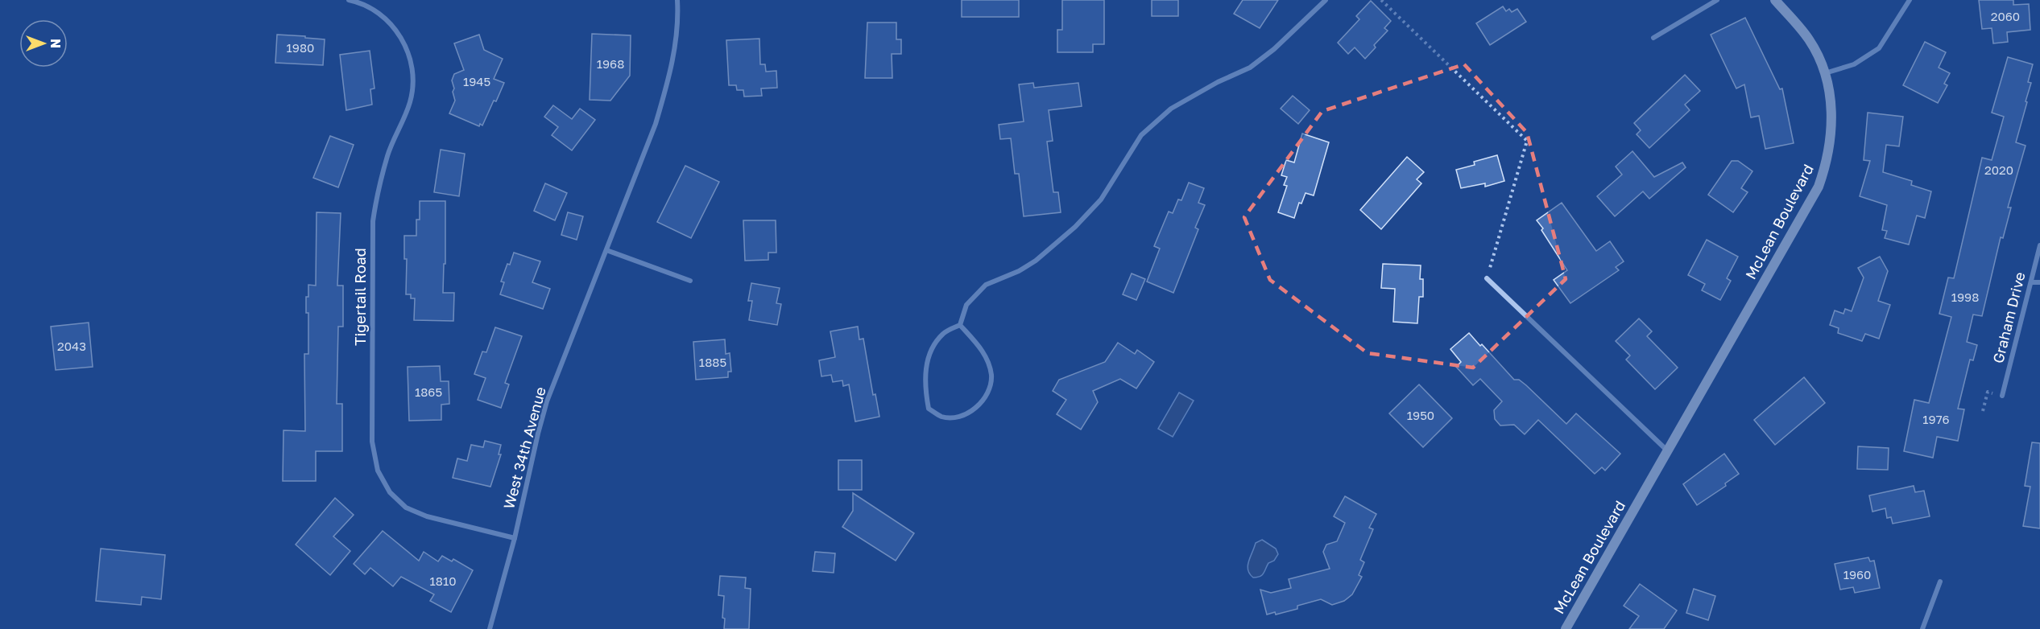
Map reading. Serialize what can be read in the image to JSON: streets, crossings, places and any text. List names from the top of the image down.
{
  "streets": {
    "street": [
      "McLean Boulevard",
      "Tigertail Road",
      "Graham Drive",
      "West 34th Avenue"
    ]
  },
  "crossings": [
    ["Tigertail Road", "West 34th Avenue"]
  ],
  "house_numbers": [
    "2060",
    "1980",
    "1968",
    "1945",
    "2020",
    "1998",
    "2043",
    "1885",
    "1865",
    "1950",
    "1976",
    "1960",
    "1810"
  ],
  "north": "right"
}
